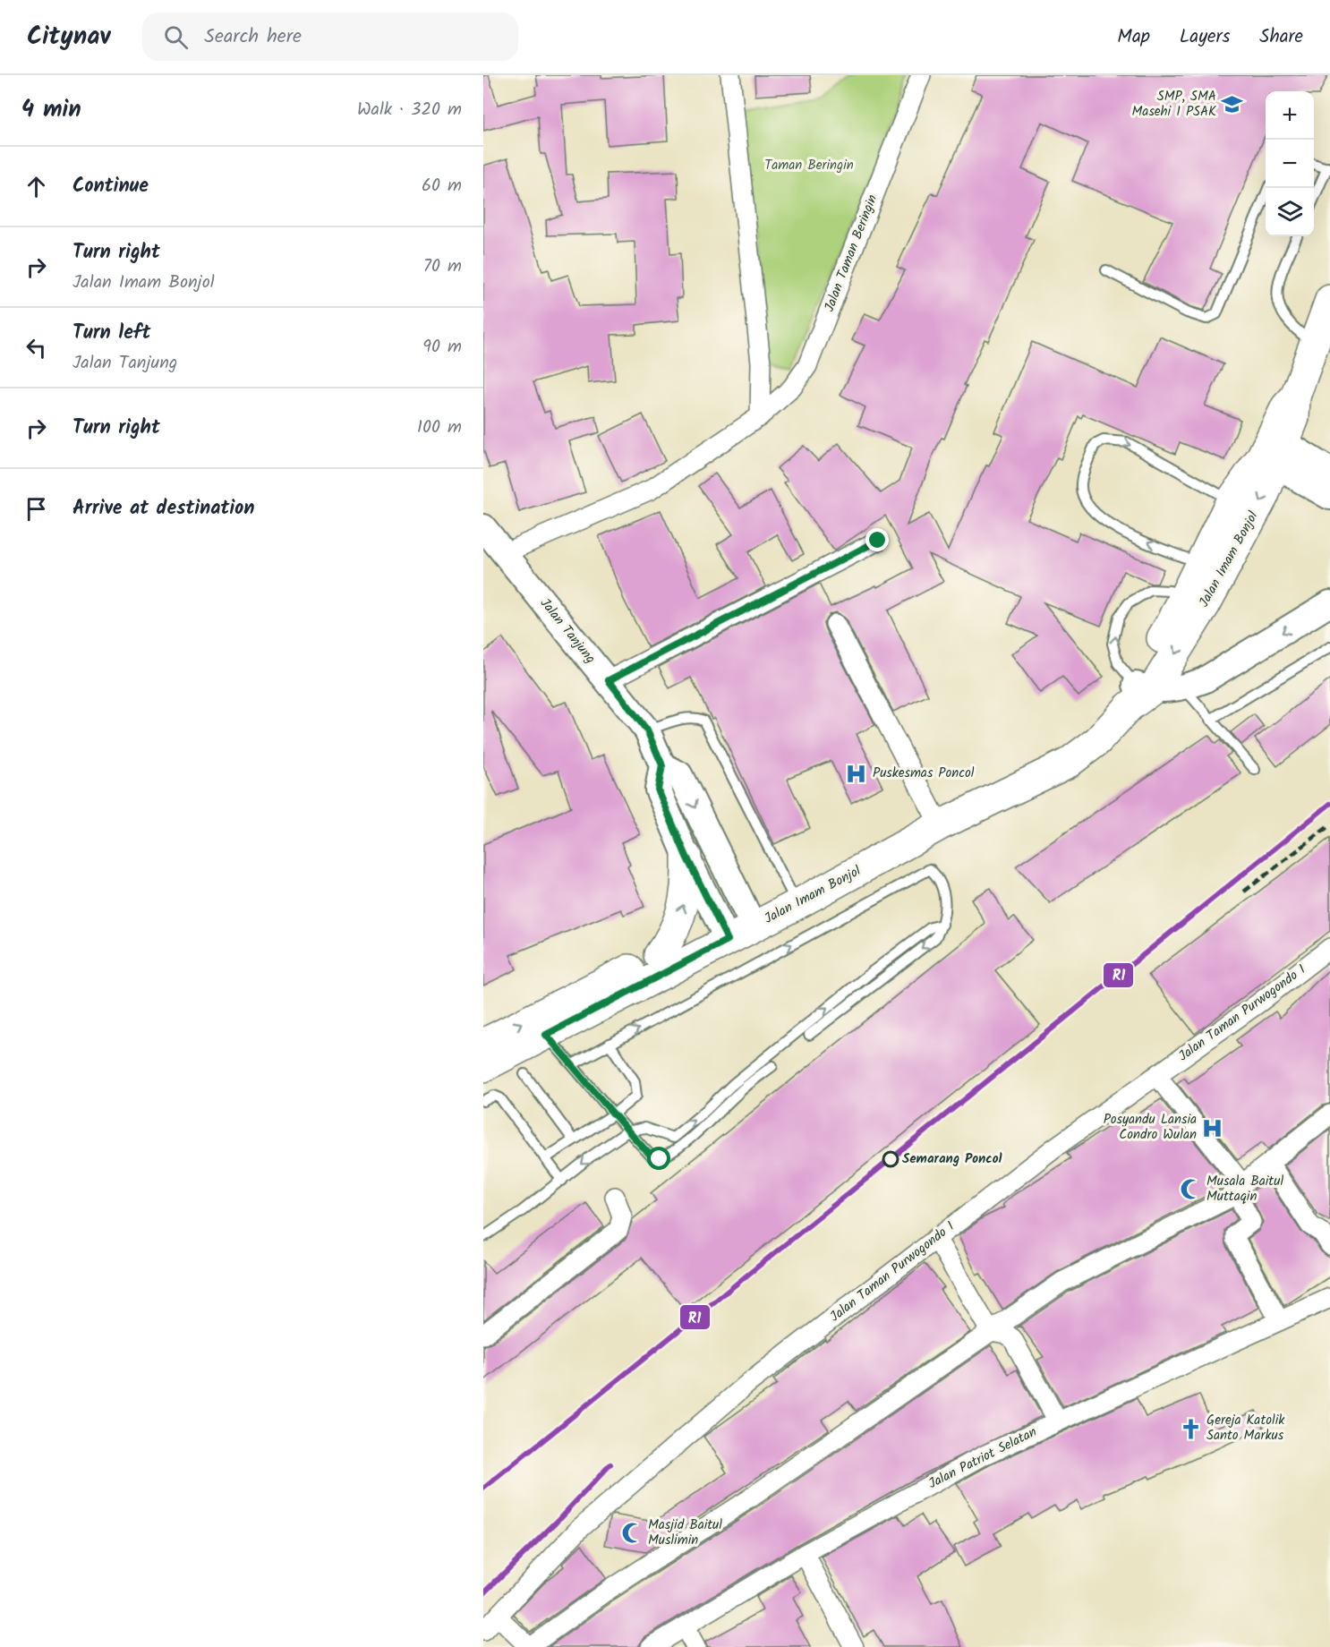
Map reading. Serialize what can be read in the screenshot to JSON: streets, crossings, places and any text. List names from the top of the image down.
{
  "streets": {
    "main road": ["Jalan Imam Bonjol", "Jalan Tanjung"],
    "street": ["Jalan Taman Beringin", "Jalan Taman Purwogondo I", "Jalan Patriot Selatan"]
  },
  "crossings": [
    ["Jalan Taman Beringin", "Jalan Tanjung"],
    ["Jalan Imam Bonjol", "Jalan Tanjung"]
  ],
  "parks": ["Taman Beringin"],
  "places": {
    "school or university": ["SMP, SMA Masehi 1 PSAK"],
    "hospital": ["Puskesmas Poncol", "Posyandu Lansia Condro Wulan"],
    "other": ["Semarang Poncol"],
    "mosque": ["Musala Baitul Muttaqin", "Masjid Baitul Muslimin"],
    "church": ["Gereja Katolik Santo Markus"]
  },
  "lines": ["transit line R1"],
  "page": {
    "header": "Citynav",
    "search": "Search here",
    "nav": ["Map", "Layers", "Share"],
    "heading": ["4 min", "Walk · 320 m"],
    "map_buttons": ["+", "−"],
    "list": [
      ["Continue", "60 m"],
      ["Turn right", "Jalan Imam Bonjol", "70 m"],
      ["Turn left", "Jalan Tanjung", "90 m"],
      ["Turn right", "100 m"],
      "Arrive at destination"
    ]
  }
}
